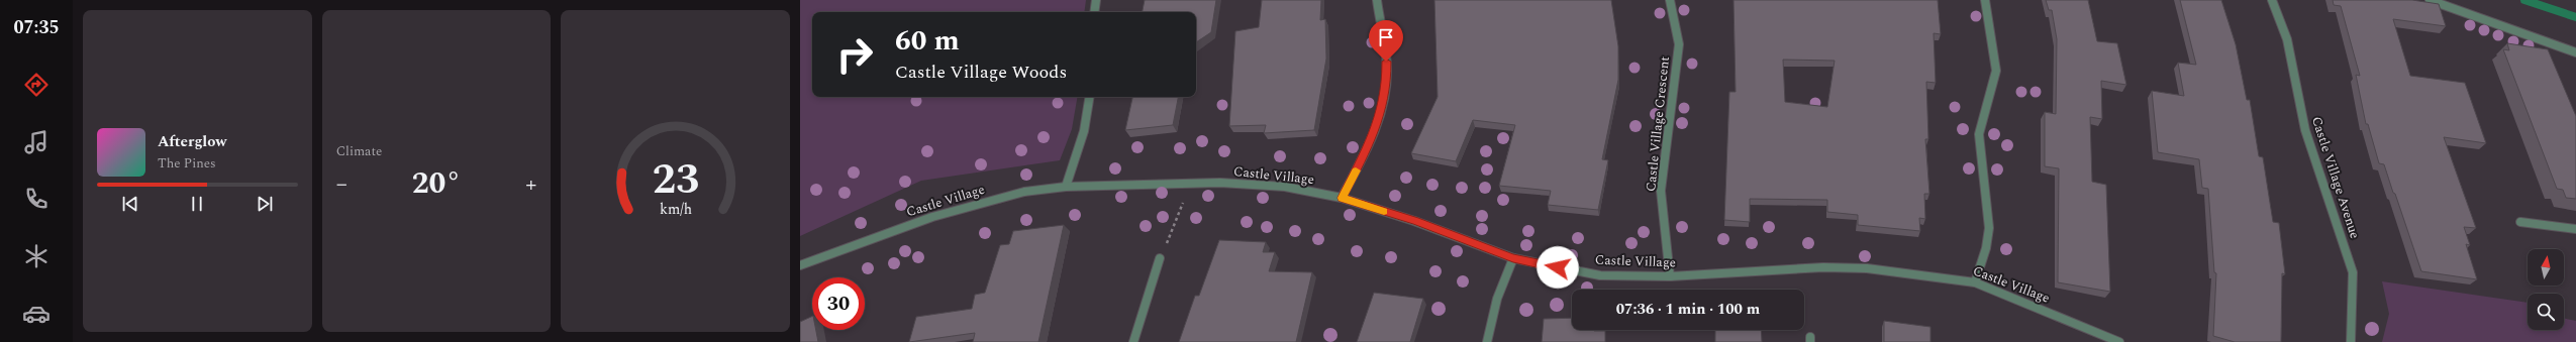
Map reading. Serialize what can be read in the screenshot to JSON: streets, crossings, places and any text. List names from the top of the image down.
{
  "streets": {
    "street": ["Castle Village Crescent", "Castle Village", "Castle Village Avenue"]
  },
  "crossings": [
    ["Castle Village Crescent", "Castle Village"]
  ],
  "north": "top",
  "page": {
    "tabs": "07:35",
    "tile": "Climate",
    "turn": ["60 m", "Castle Village Woods"],
    "song": ["Afterglow", "The Pines"],
    "heat": ["−", "20°", "+"],
    "limit": "30",
    "trip": "07:36 · 1 min · 100 m",
    "gauge": ["23", "km/h"]
  }
}
